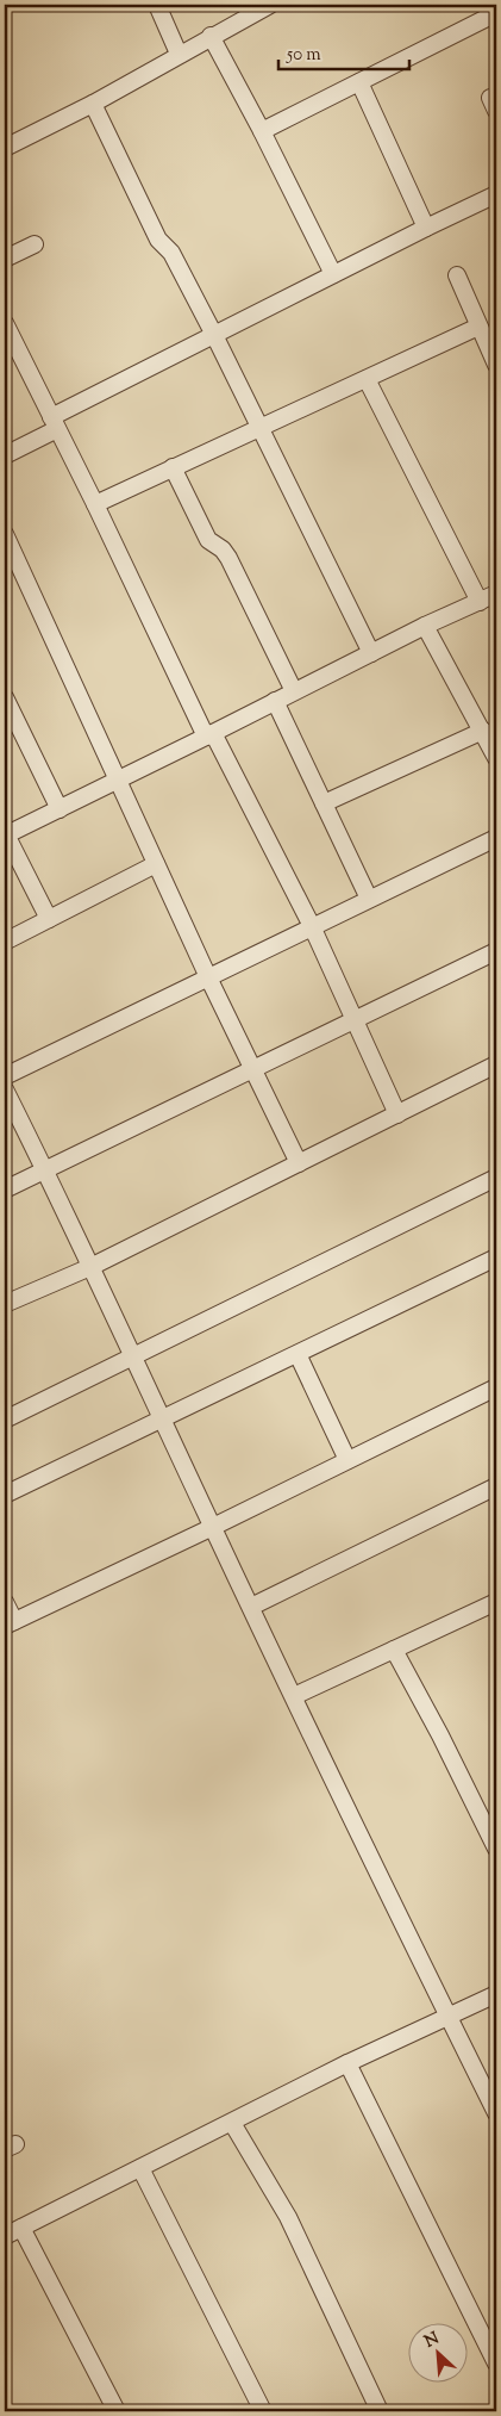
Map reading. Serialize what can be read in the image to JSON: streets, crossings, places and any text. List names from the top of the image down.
{
  "scale_bar": "50 m",
  "north": "top left"
}
